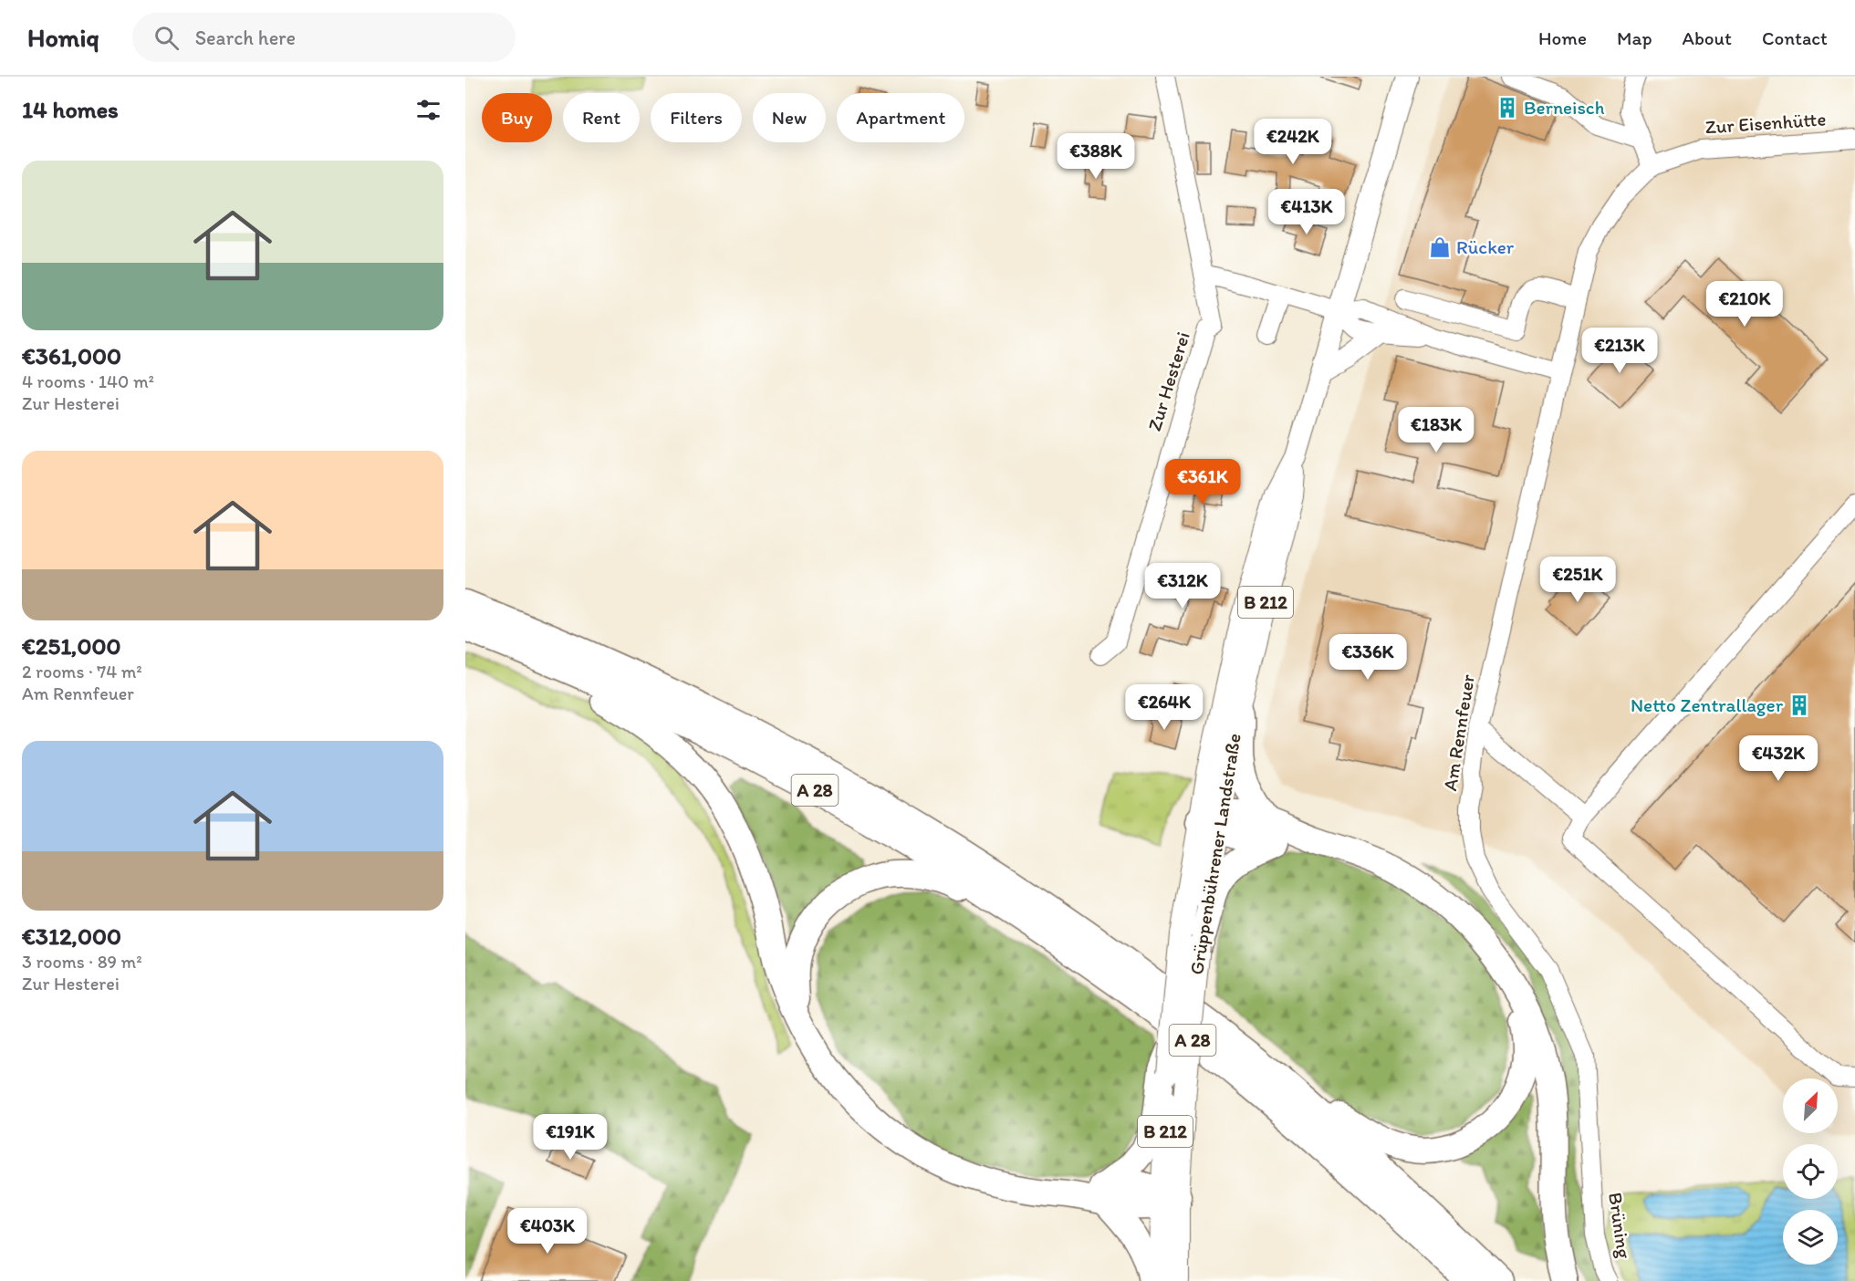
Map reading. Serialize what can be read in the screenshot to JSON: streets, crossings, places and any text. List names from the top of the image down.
{
  "streets": {
    "highway": ["A 28"],
    "main road": ["B 212", "Grüppenbührener Landstraße"],
    "street": [
      "Zur Eisenhütte",
      "Zur Hesterei",
      "Am Rennfeuer",
      "Brüning"
    ]
  },
  "crossings": [
    ["Zur Eisenhütte", "Am Rennfeuer"],
    ["Am Rennfeuer", "Brüning"]
  ],
  "places": {
    "building": ["Berneisch", "Netto Zentrallager"],
    "shop": ["Rücker"]
  },
  "north": "top right",
  "page": {
    "header": "Homiq",
    "search": "Search here",
    "nav": [
      "Home",
      "Map",
      "About",
      "Contact"
    ],
    "heading": "14 homes",
    "chip": [
      "Buy",
      "Rent",
      "Filters",
      "New",
      "Apartment"
    ],
    "price": [
      "€242K",
      "€388K",
      "€413K",
      "€210K",
      "€213K",
      "€183K",
      "€361K",
      "€251K",
      "€312K",
      "€336K",
      "€264K",
      "€432K",
      "€191K",
      "€403K"
    ],
    "list": [
      {
        "name": "€361,000",
        "note": "4 rooms · 140 m² · Zur Hesterei"
      },
      {
        "name": "€251,000",
        "note": "2 rooms · 74 m² · Am Rennfeuer"
      },
      {
        "name": "€312,000",
        "note": "3 rooms · 89 m² · Zur Hesterei"
      }
    ]
  }
}
